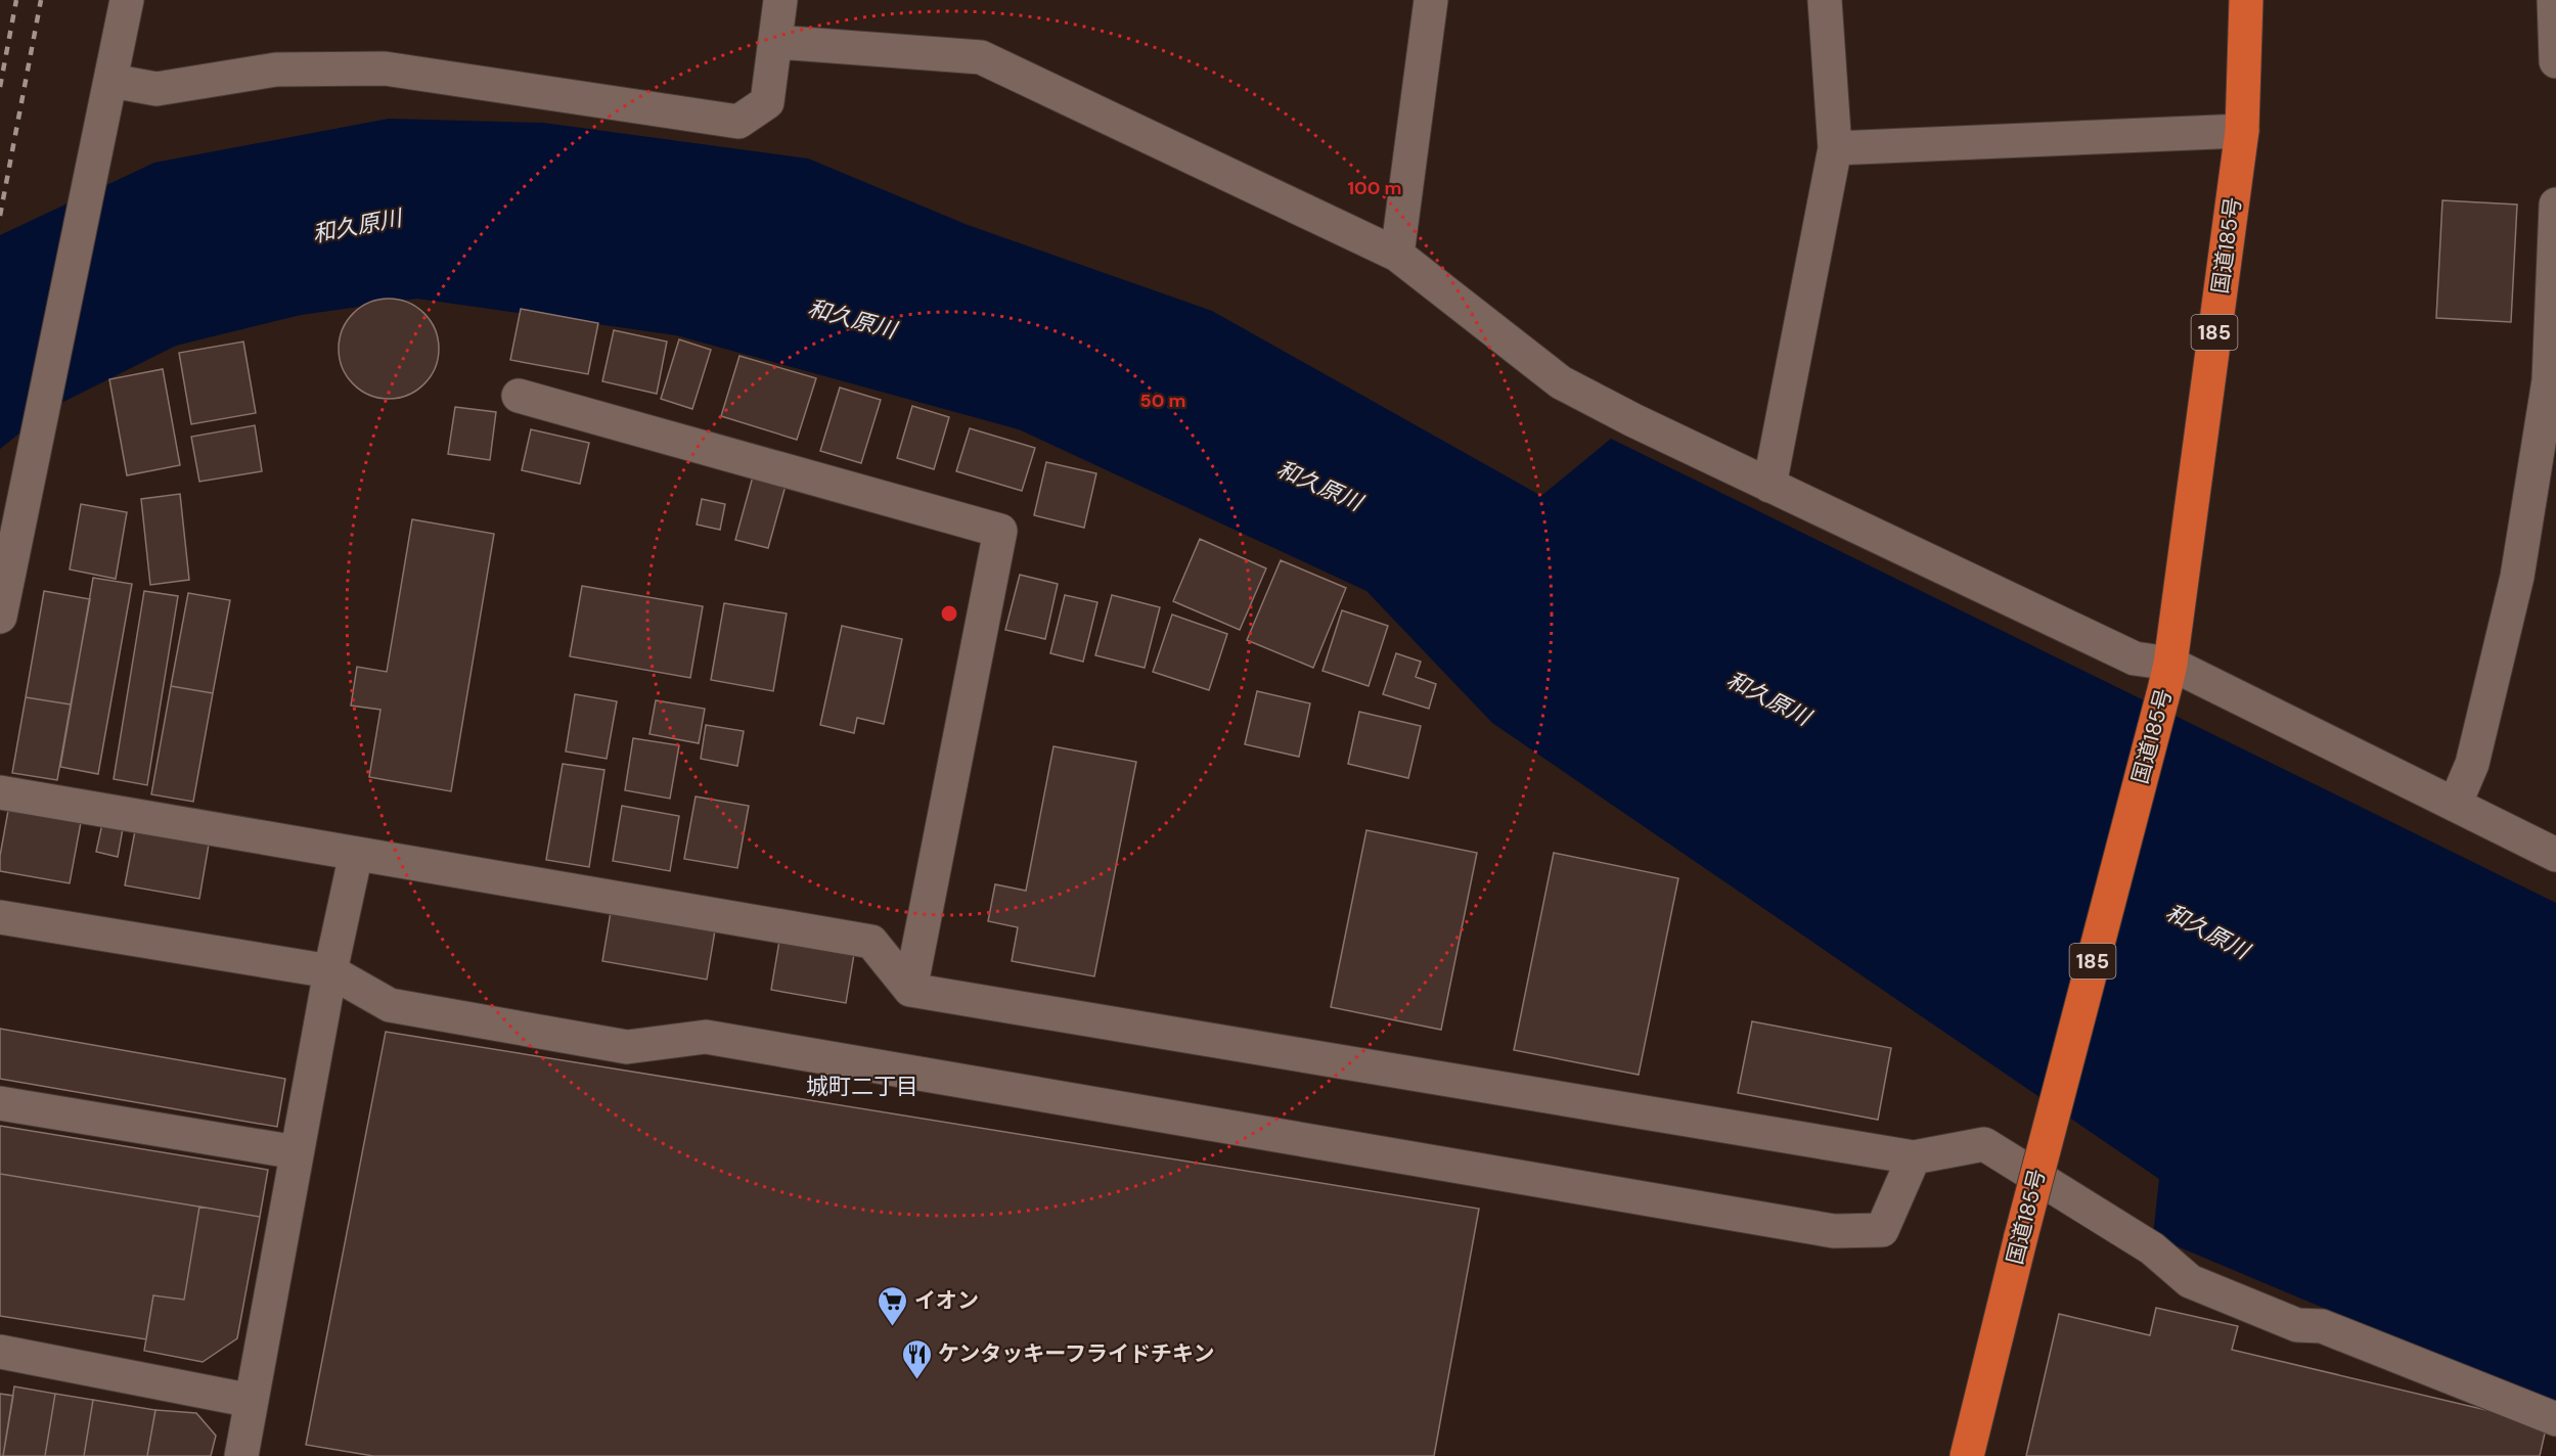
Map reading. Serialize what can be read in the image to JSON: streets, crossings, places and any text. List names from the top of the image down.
{
  "streets": {
    "highway": ["国道185号", "185"]
  },
  "districts": ["城町二丁目"],
  "water": ["和久原川"],
  "places": {
    "supermarket": ["イオン"],
    "restaurant": ["ケンタッキーフライドチキン"]
  },
  "rings": ["100 m", "50 m"]
}
